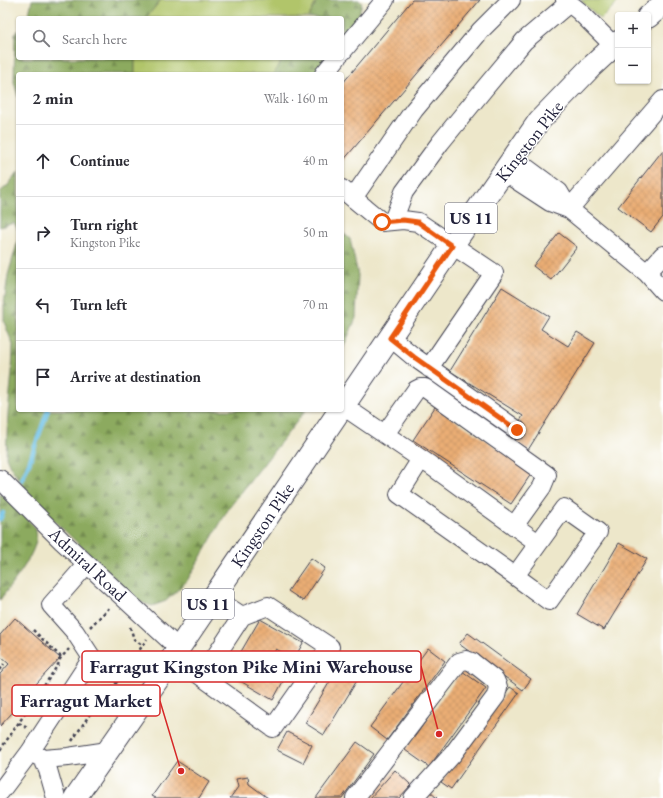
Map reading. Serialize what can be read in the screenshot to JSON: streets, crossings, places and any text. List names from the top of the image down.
{
  "streets": {
    "main road": ["Kingston Pike", "US 11"],
    "street": ["Admiral Road"]
  },
  "crossings": [
    ["Kingston Pike", "Admiral Road"]
  ],
  "places": ["Farragut Kingston Pike Mini Warehouse", "Farragut Market"],
  "page": {
    "map_buttons": ["+", "−"],
    "search": "Search here",
    "heading": ["2 min", "Walk · 160 m"],
    "list": [
      ["Continue", "40 m"],
      ["Turn right", "Kingston Pike", "50 m"],
      ["Turn left", "70 m"],
      "Arrive at destination"
    ]
  }
}
